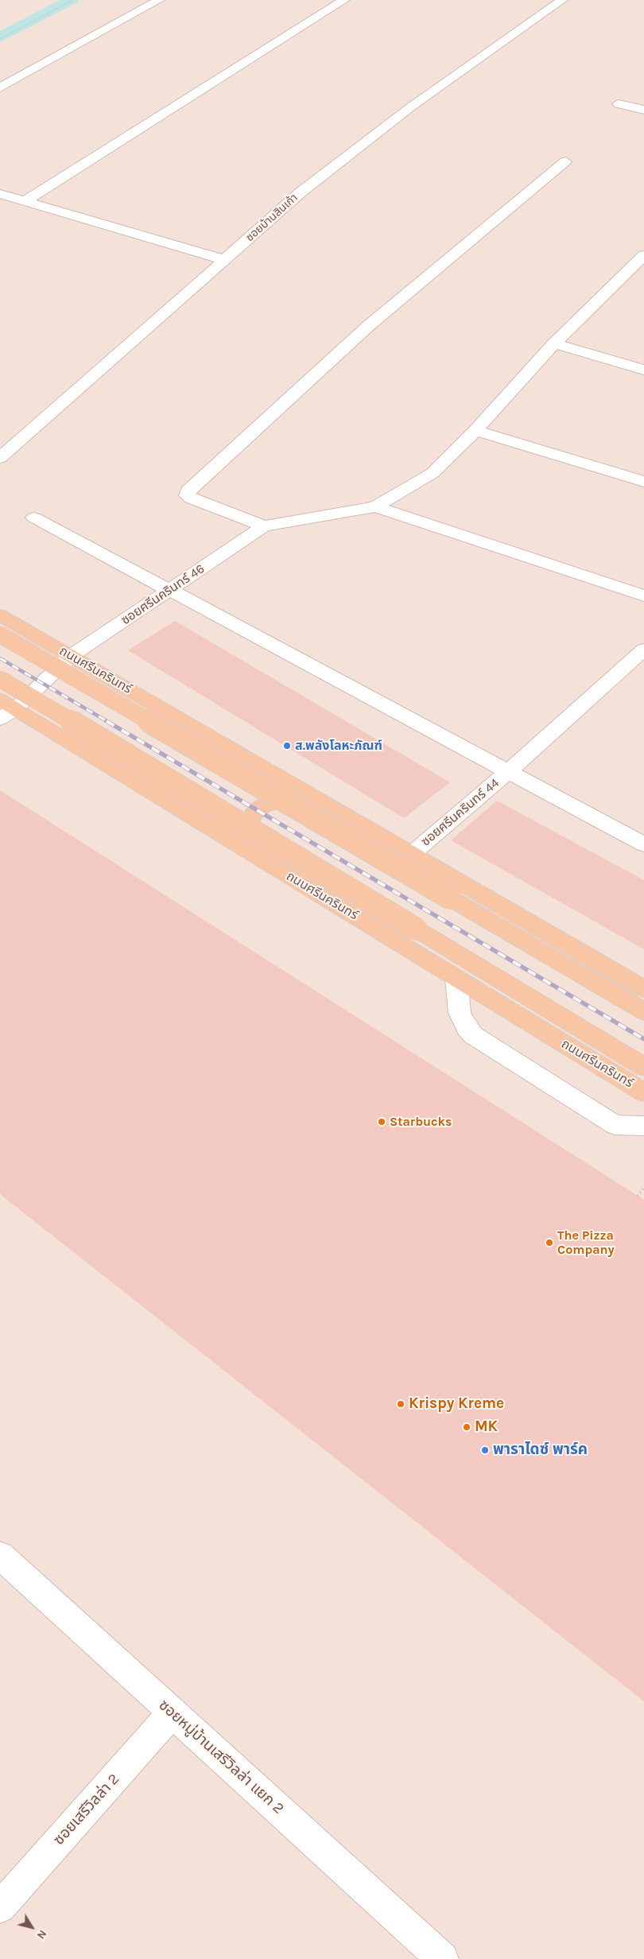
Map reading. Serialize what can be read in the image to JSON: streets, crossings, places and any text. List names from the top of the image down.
{
  "streets": {
    "main road": ["ถนนศรีนครินทร์"],
    "street": [
      "ซอยบ้านสินเก้า",
      "ซอยศรีนครินทร์ 46",
      "ซอยศรีนครินทร์ 44",
      "ซอยหมู่บ้านเสรีวิลล่า แยก 2",
      "ซอยเสรีวิลล่า 2"
    ]
  },
  "crossings": [
    ["ซอยศรีนครินทร์ 46", "ถนนศรีนครินทร์"],
    ["ถนนศรีนครินทร์", "ซอยศรีนครินทร์ 44"],
    ["ซอยหมู่บ้านเสรีวิลล่า แยก 2", "ซอยเสรีวิลล่า 2"]
  ],
  "places": [
    "ส.พลังโลหะภัณฑ์",
    "Starbucks",
    "The Pizza Company",
    "Krispy Kreme",
    "MK",
    "พาราไดซ์ พาร์ค"
  ],
  "north": "bottom right"
}
